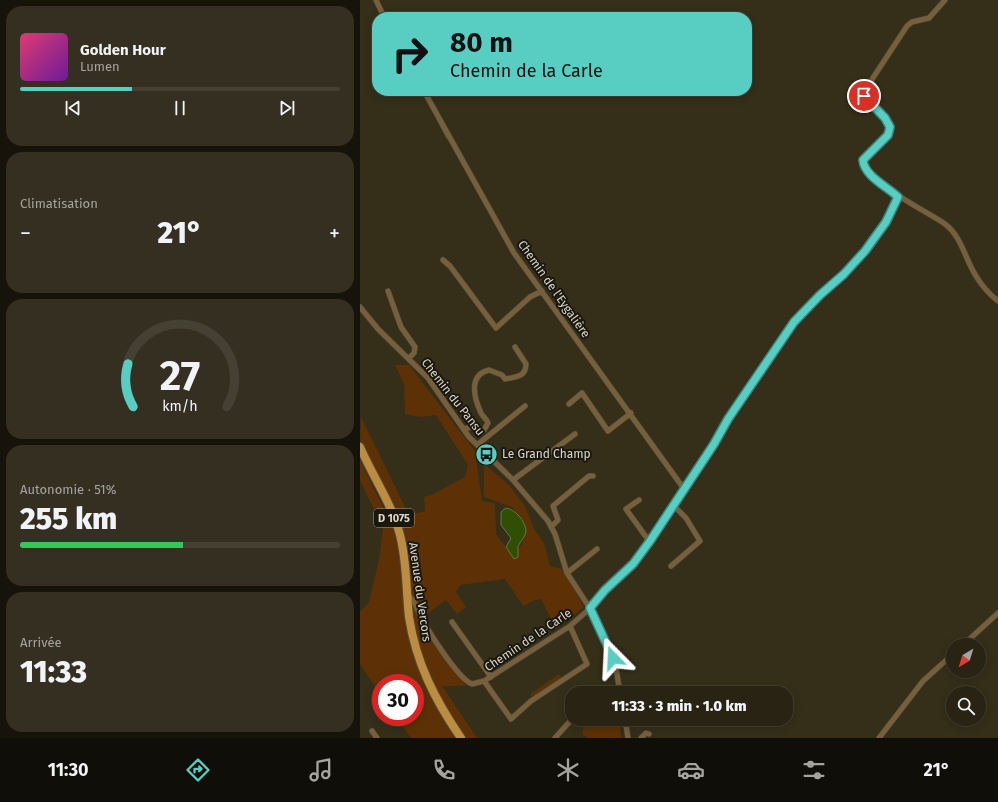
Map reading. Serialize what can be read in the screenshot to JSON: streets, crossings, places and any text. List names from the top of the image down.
{
  "streets": {
    "main road": ["D 1075", "Avenue du Vercors"],
    "street": ["Chemin de l'Eygalière", "Chemin du Pansu", "Chemin de la Carle"]
  },
  "crossings": [
    ["Chemin de l'Eygalière", "Chemin de la Carle"],
    ["Chemin du Pansu", "Chemin de la Carle"],
    ["Avenue du Vercors", "Chemin de la Carle"]
  ],
  "places": {
    "bus stop": ["Le Grand Champ"]
  },
  "north": "bottom left",
  "page": {
    "turn": ["80 m", "Chemin de la Carle"],
    "song": ["Golden Hour", "Lumen"],
    "tile": [
      "Climatisation",
      ["Autonomie · 51%", "255 km"],
      ["Arrivée", "11:33"]
    ],
    "heat": ["−", "21°", "+"],
    "limit": "30",
    "trip": "11:33 · 3 min · 1.0 km",
    "tabs": ["11:30", "21°"],
    "gauge": ["27", "km/h"]
  }
}
